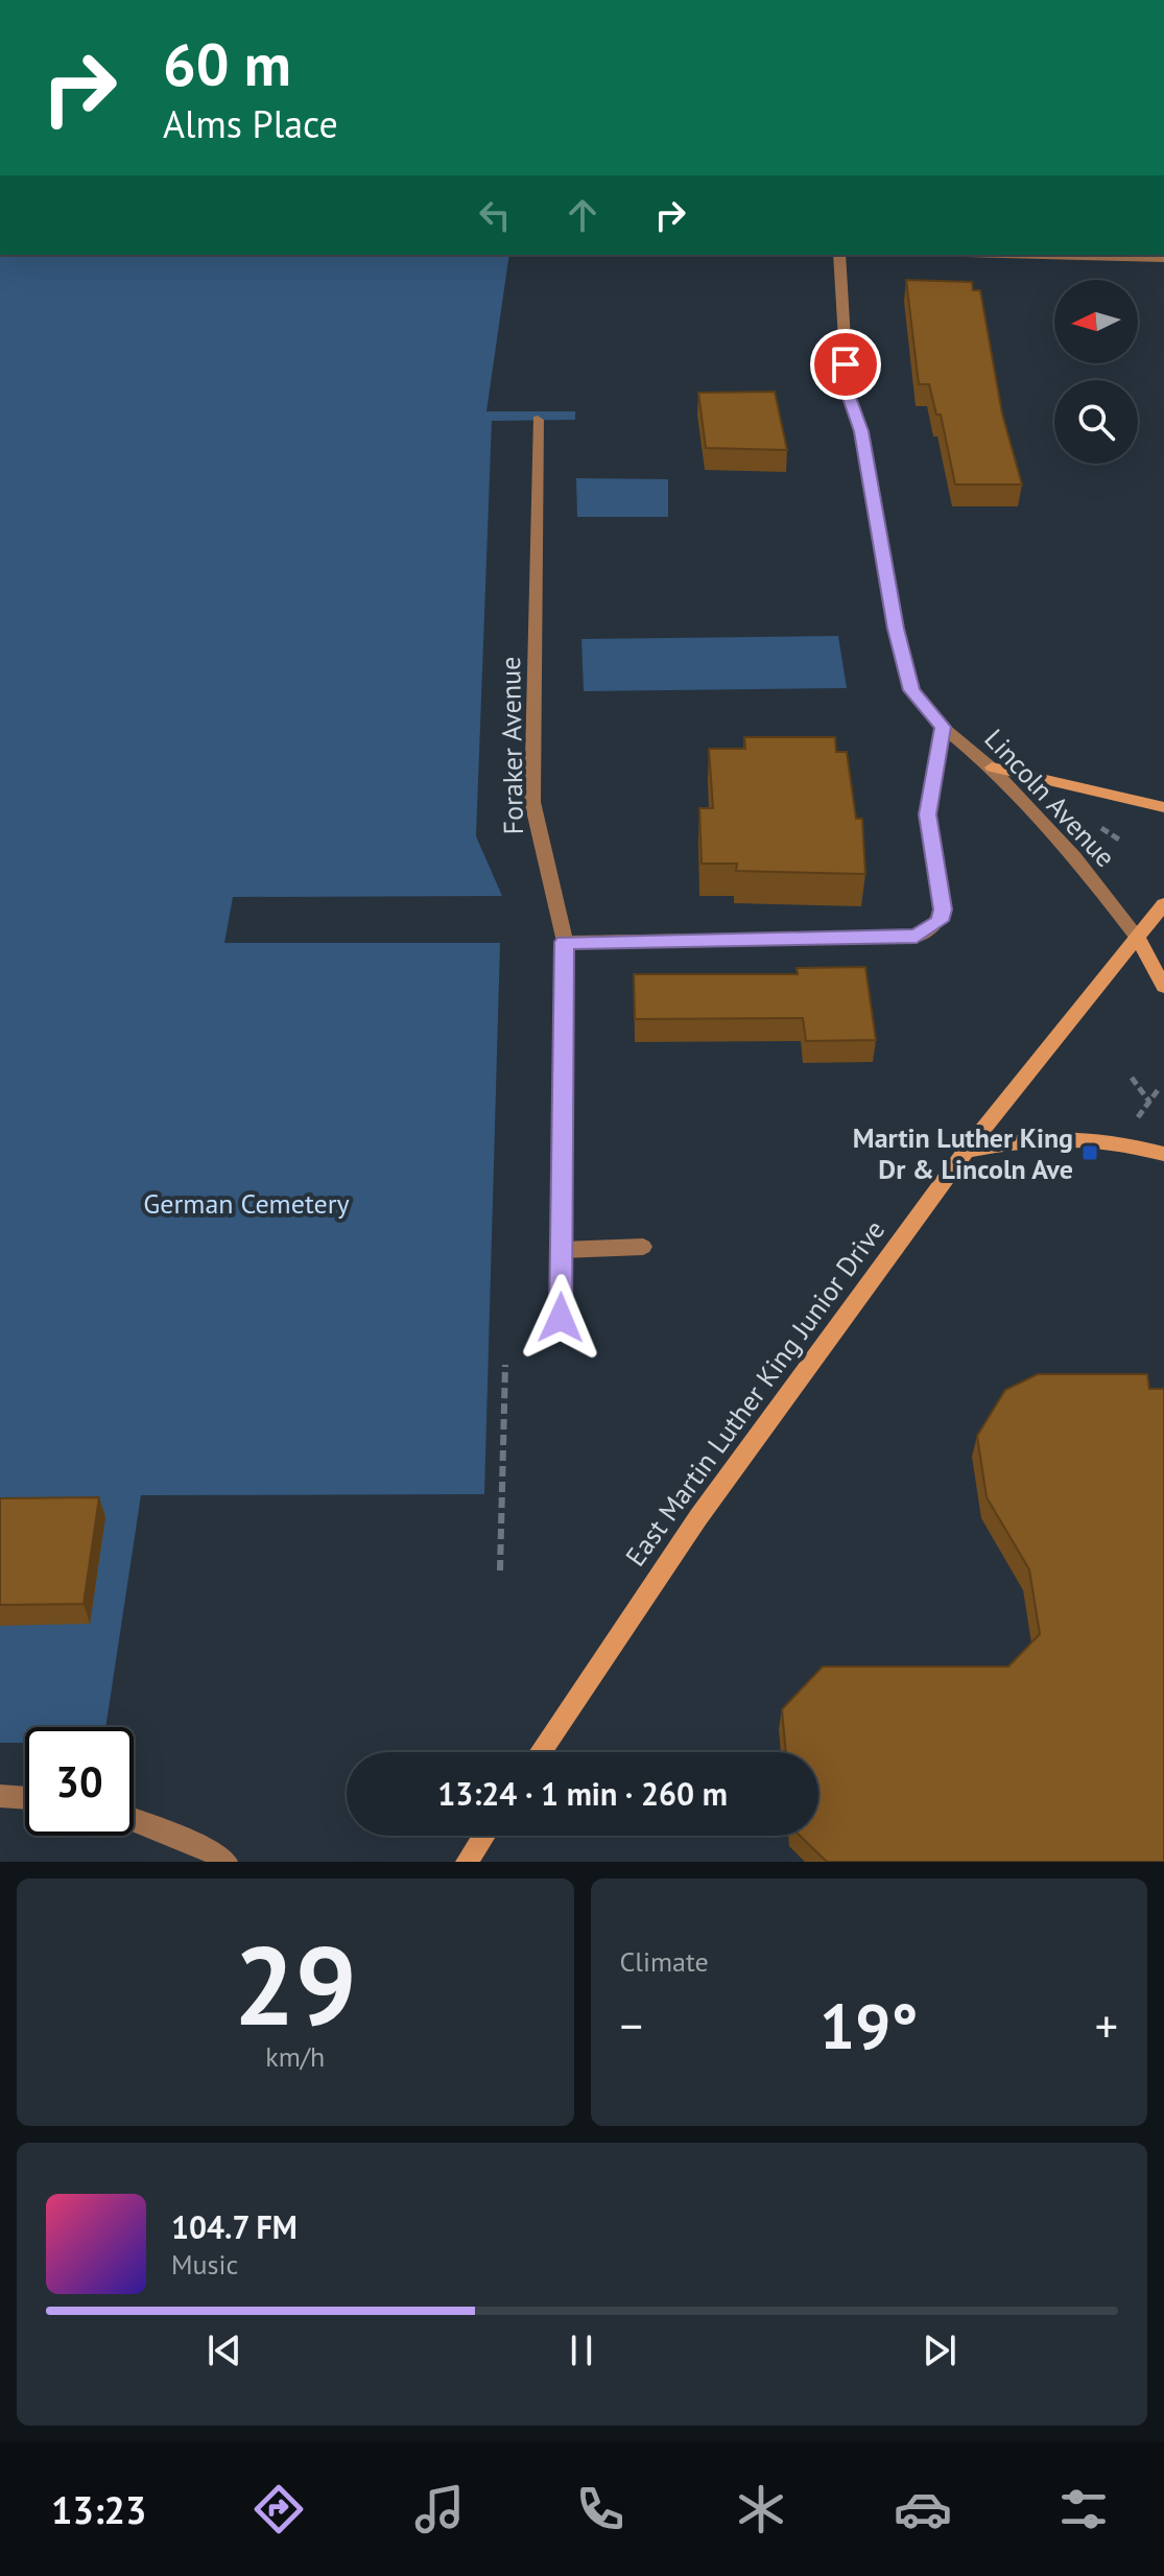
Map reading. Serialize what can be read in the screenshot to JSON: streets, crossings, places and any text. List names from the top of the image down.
{
  "streets": {
    "main road": ["Lincoln Avenue", "East Martin Luther King Junior Drive"],
    "street": ["Foraker Avenue"]
  },
  "crossings": [
    ["Lincoln Avenue", "East Martin Luther King Junior Drive"]
  ],
  "parks": ["German Cemetery"],
  "places": {
    "transit": ["Martin Luther King Dr & Lincoln Ave"]
  },
  "north": "left",
  "page": {
    "turn": ["60 m", "Alms Place"],
    "limit": "30",
    "trip": "13:24 · 1 min · 260 m",
    "tile": [
      ["29", "km/h"],
      "Climate"
    ],
    "heat": ["−", "19°", "+"],
    "song": ["104.7 FM", "Music"],
    "tabs": "13:23"
  }
}
